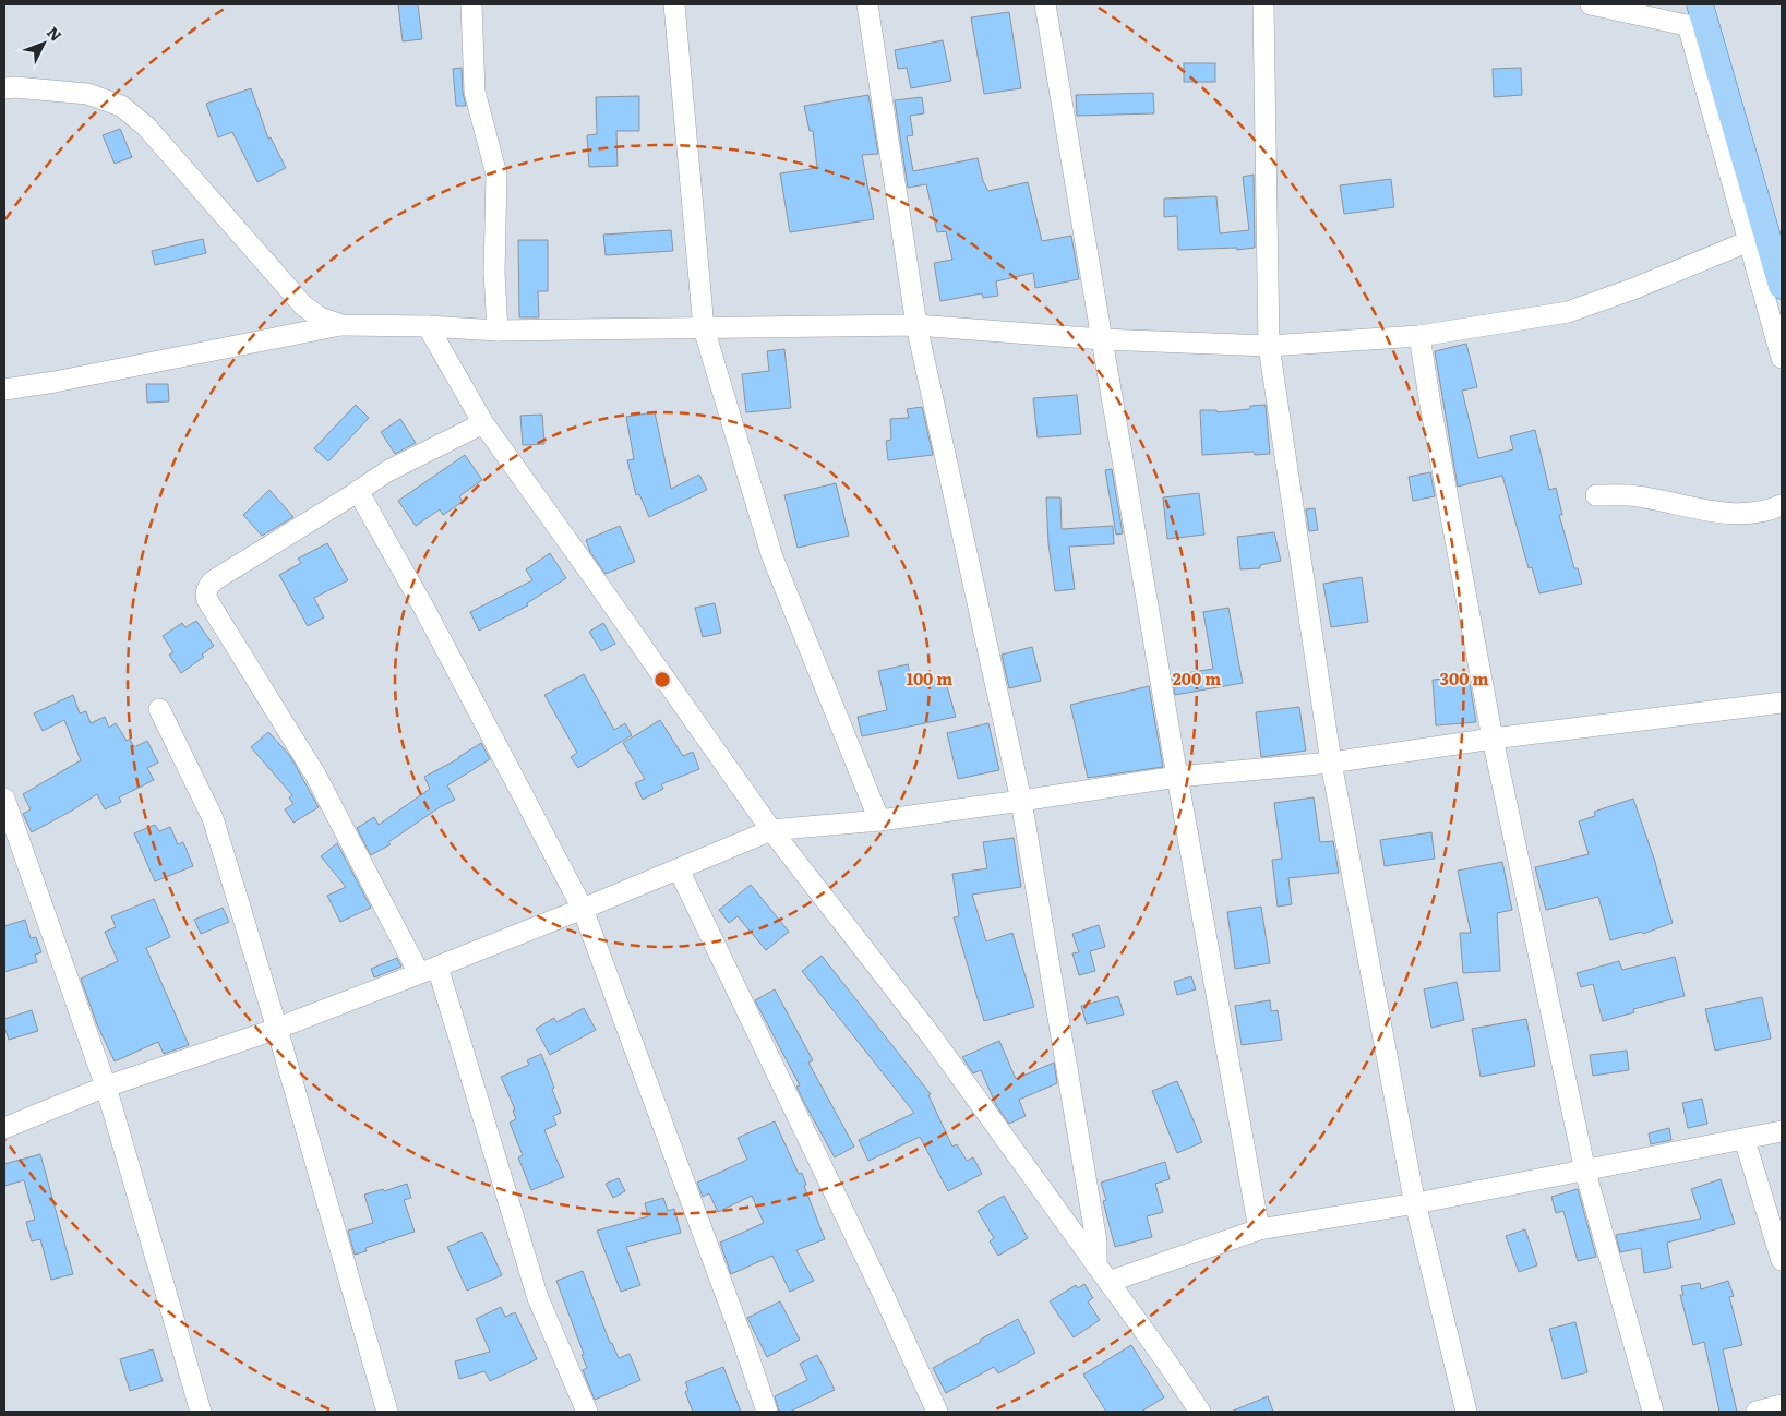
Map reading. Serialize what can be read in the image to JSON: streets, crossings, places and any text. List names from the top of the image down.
{
  "north": "top right",
  "rings": ["100 m", "200 m", "300 m"]
}
